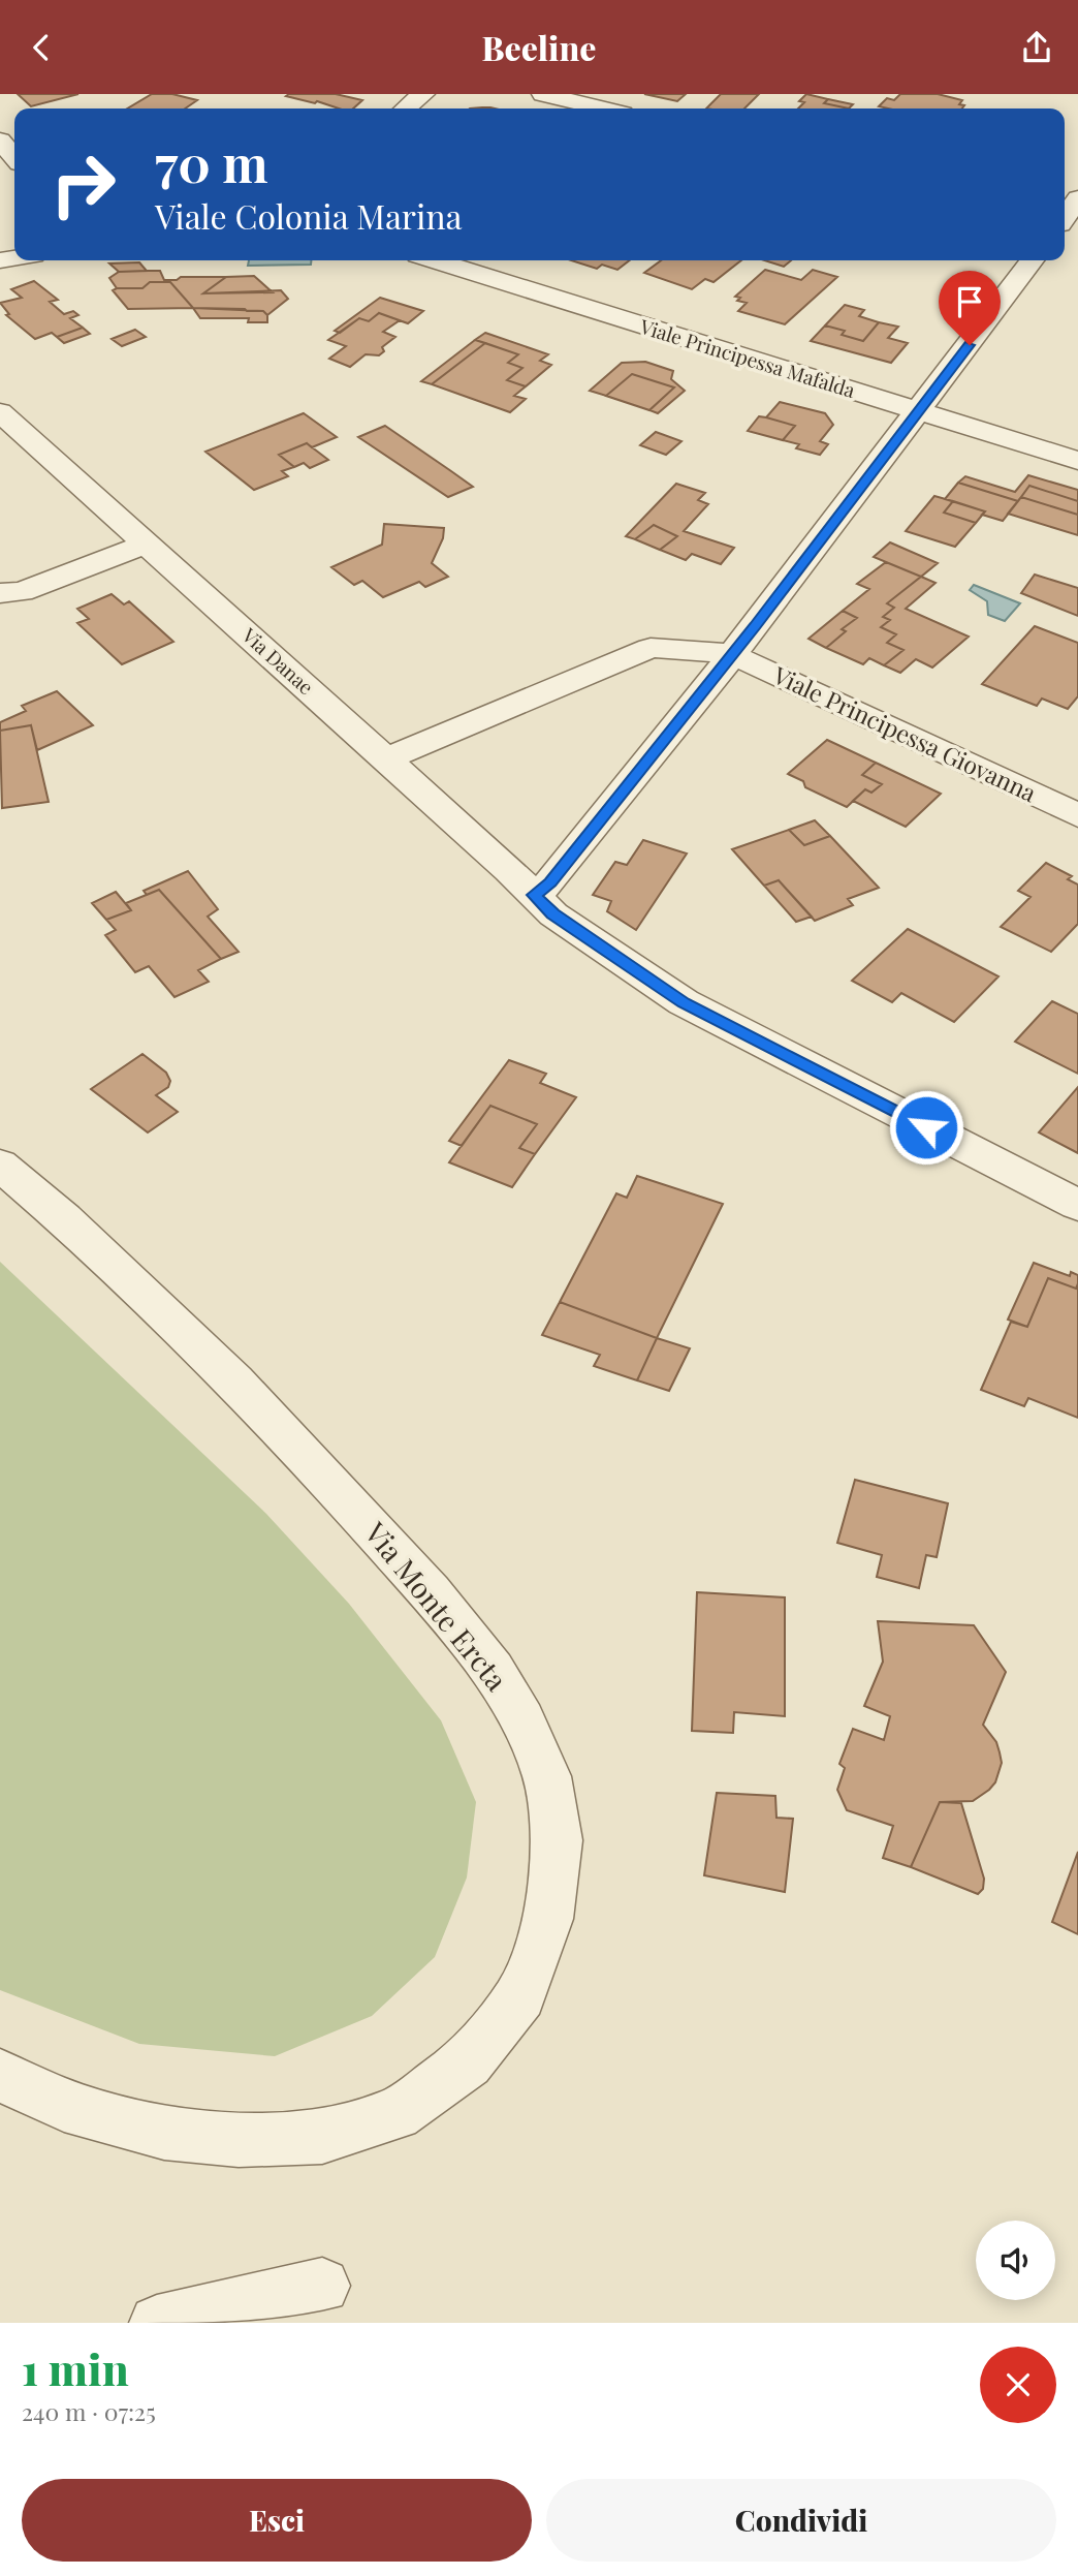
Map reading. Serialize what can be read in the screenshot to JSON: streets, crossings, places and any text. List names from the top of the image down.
{
  "streets": {
    "street": [
      "Viale Principessa Mafalda",
      "Via Danae",
      "Viale Principessa Giovanna",
      "Via Monte Ercta"
    ]
  },
  "crossings": [
    ["Via Danae", "Viale Principessa Giovanna"]
  ],
  "page": {
    "header": "Beeline",
    "turn": ["70 m", "Viale Colonia Marina"],
    "heading": ["1 min", "240 m · 07:25"],
    "buttons": ["Esci", "Condividi"]
  }
}
